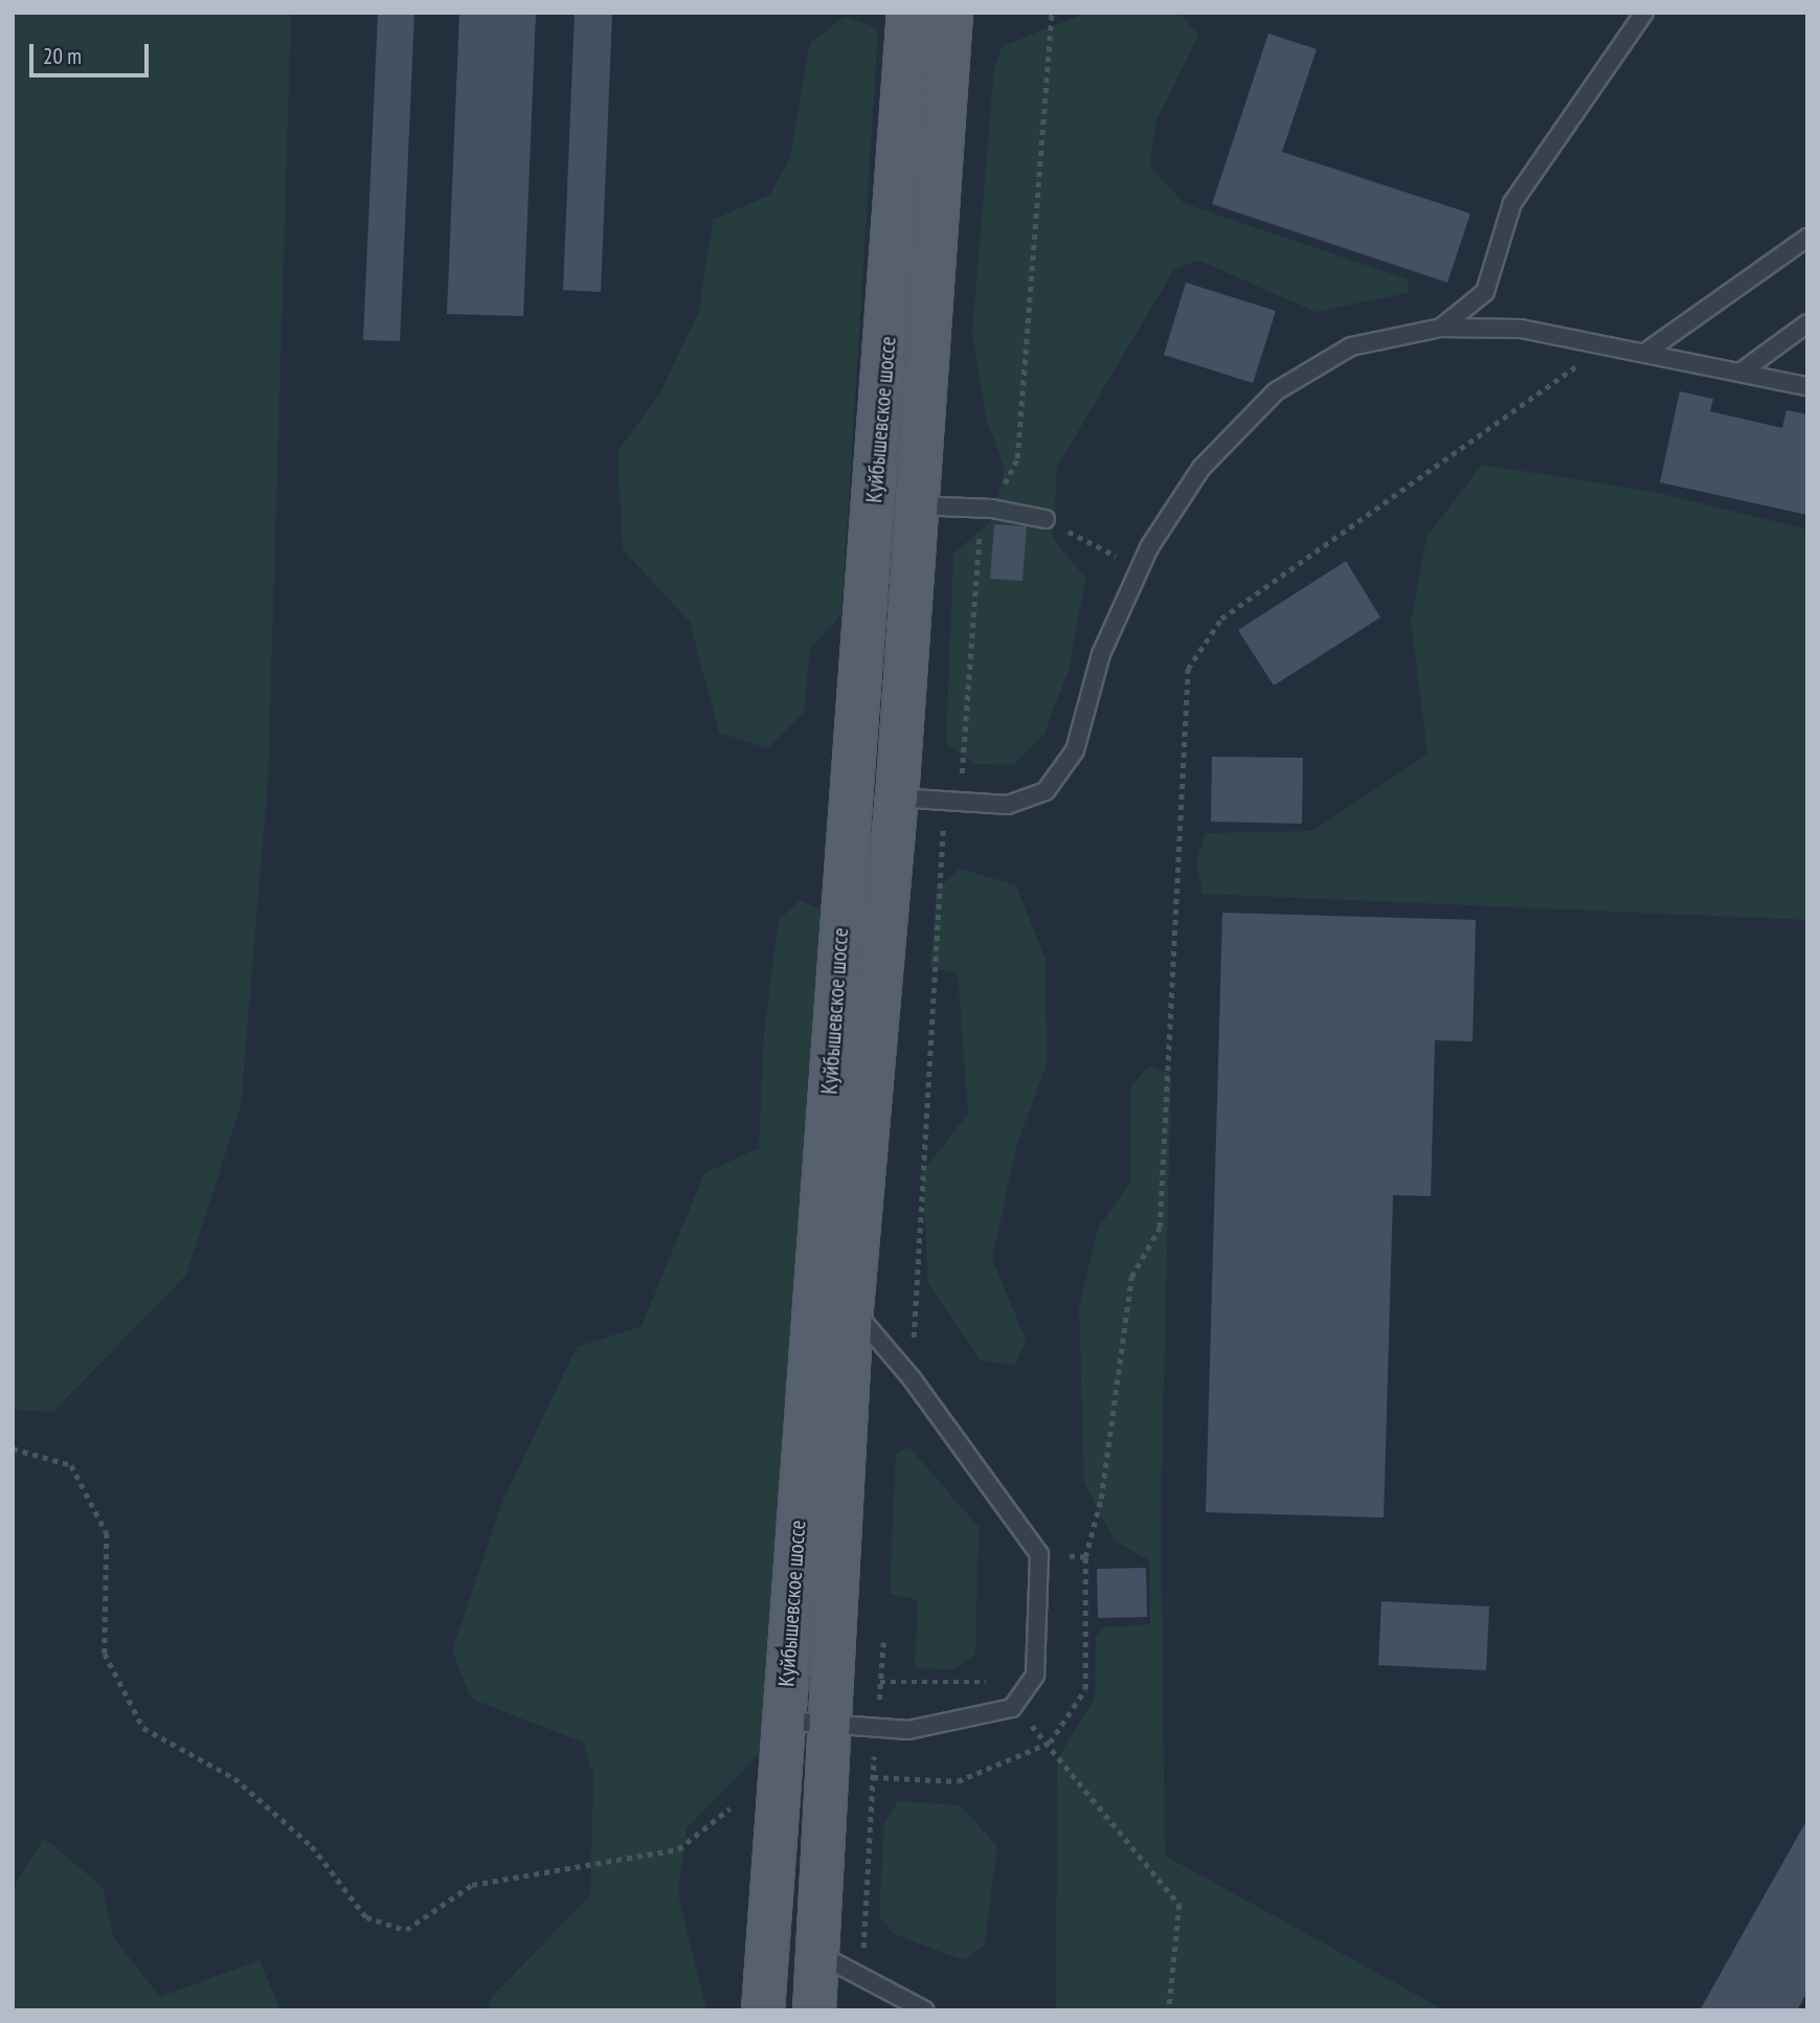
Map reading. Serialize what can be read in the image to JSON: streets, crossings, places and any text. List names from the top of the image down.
{
  "streets": {
    "main road": ["Куйбышевское шоссе"]
  },
  "scale_bar": "20 m"
}
